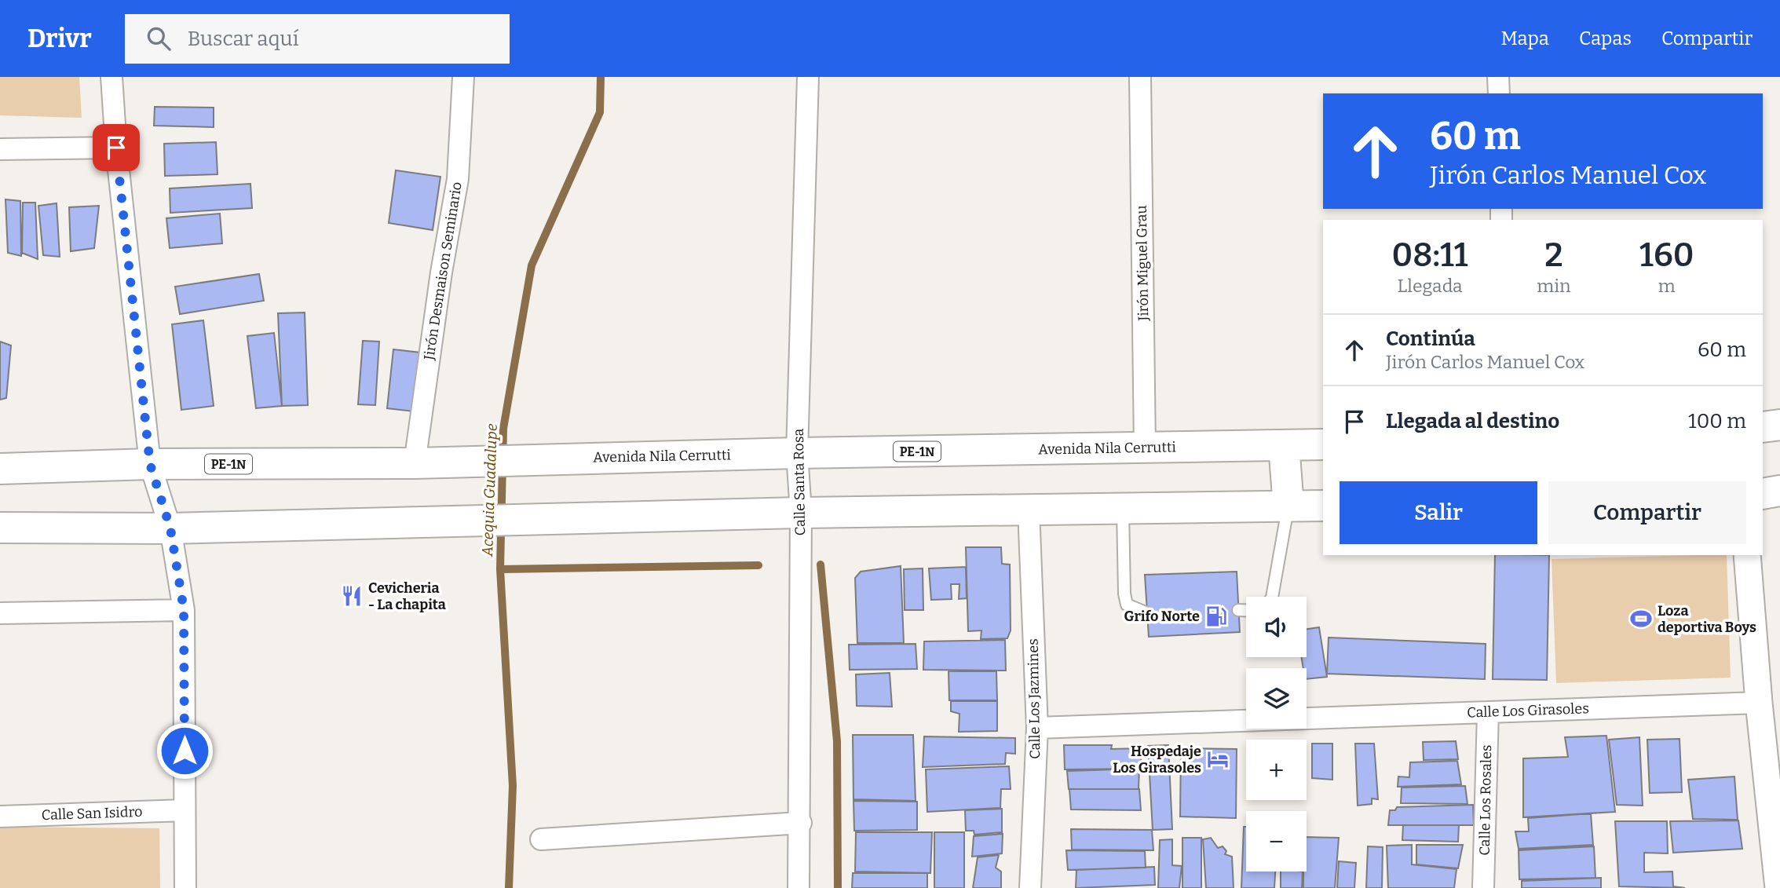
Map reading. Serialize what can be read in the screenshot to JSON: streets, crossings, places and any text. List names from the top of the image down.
{
  "streets": {
    "highway": ["Avenida Nila Cerrutti", "PE-1N"],
    "street": [
      "Jirón Miguel Grau",
      "Jirón Desmaison Seminario",
      "Calle Santa Rosa",
      "Calle Los Jazmines",
      "Calle Los Girasoles",
      "Calle Los Rosales",
      "Calle San Isidro"
    ]
  },
  "crossings": [
    ["Jirón Miguel Grau", "Avenida Nila Cerrutti"],
    ["Jirón Desmaison Seminario", "Avenida Nila Cerrutti"],
    ["Avenida Nila Cerrutti", "Calle Santa Rosa"],
    ["Calle Los Jazmines", "Calle Los Girasoles"],
    ["Calle Los Girasoles", "Calle Los Rosales"]
  ],
  "water": ["Acequia Guadalupe"],
  "places": {
    "restaurant": ["Cevicheria - La chapita"],
    "fuel station": ["Grifo Norte"],
    "sports": ["Loza deportiva Boys"],
    "hotel": ["Hospedaje Los Girasoles"]
  },
  "page": {
    "header": "Drivr",
    "search": "Buscar aquí",
    "nav": ["Mapa", "Capas", "Compartir"],
    "turn": ["60 m", "Jirón Carlos Manuel Cox"],
    "eta": [
      "08:11",
      "Llegada",
      "2",
      "min",
      "160",
      "m"
    ],
    "list": [
      {
        "name": "Continúa",
        "note": "Jirón Carlos Manuel Cox",
        "value": "60 m"
      },
      {
        "name": "Llegada al destino",
        "value": "100 m"
      }
    ],
    "buttons": ["Salir", "Compartir"],
    "map_buttons": ["+", "−"]
  }
}
